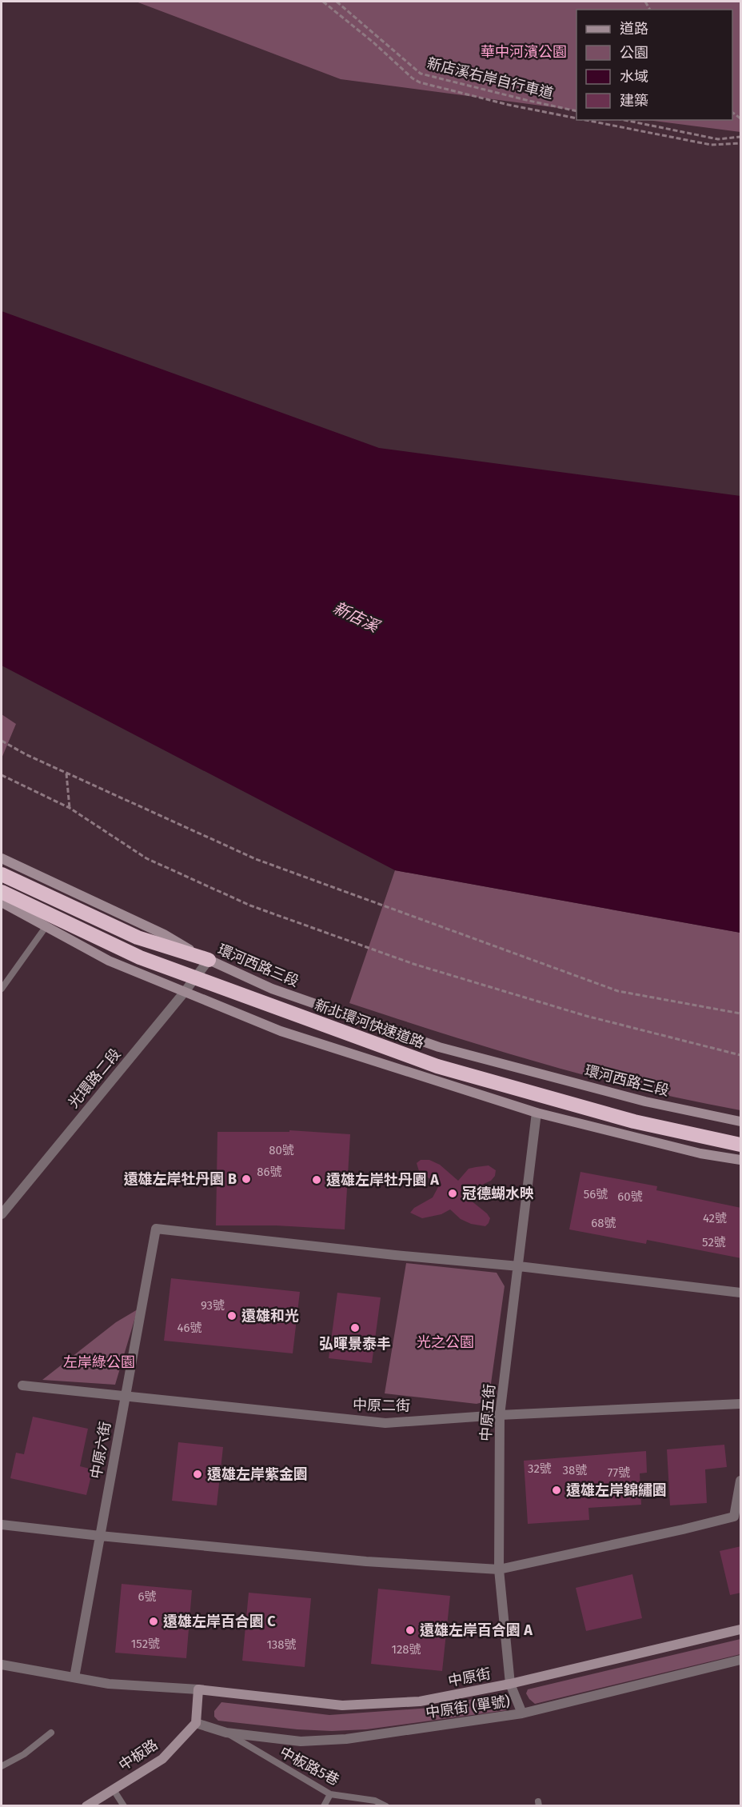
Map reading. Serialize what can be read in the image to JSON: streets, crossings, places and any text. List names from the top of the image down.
{
  "streets": {
    "highway": ["新北環河快速道路"],
    "main road": ["環河西路三段", "中原街", "中板路"],
    "street": [
      "光環路二段",
      "中原二街",
      "中原五街",
      "中原六街",
      "中原街 (單號)"
    ],
    "lane": ["中板路5巷"],
    "path": ["新店溪右岸自行車道"]
  },
  "crossings": [
    ["環河西路三段", "光環路二段"],
    ["中原二街", "中原五街"],
    ["中原二街", "中原六街"],
    ["中原五街", "中原六街"],
    ["中原五街", "中原街"],
    ["中原五街", "中原街 (單號)"],
    ["中原街 (單號)", "中板路"],
    ["中原街 (單號)", "中板路5巷"]
  ],
  "water": ["新店溪"],
  "parks": ["華中河濱公園", "光之公園", "左岸綠公園"],
  "places": [
    "遠雄左岸牡丹園 B",
    "遠雄左岸牡丹園 A",
    "冠德蝴水映",
    "遠雄和光",
    "弘暉景泰丰",
    "遠雄左岸紫金園",
    "遠雄左岸錦繡園",
    "遠雄左岸百合園 C",
    "遠雄左岸百合園 A"
  ],
  "house_numbers": [
    "80號",
    "86號",
    "56號",
    "60號",
    "42號",
    "68號",
    "52號",
    "93號",
    "46號",
    "32號",
    "38號",
    "77號",
    "6號",
    "152號",
    "138號",
    "128號"
  ],
  "legend": [
    "道路",
    "公園",
    "水域",
    "建築"
  ]
}
